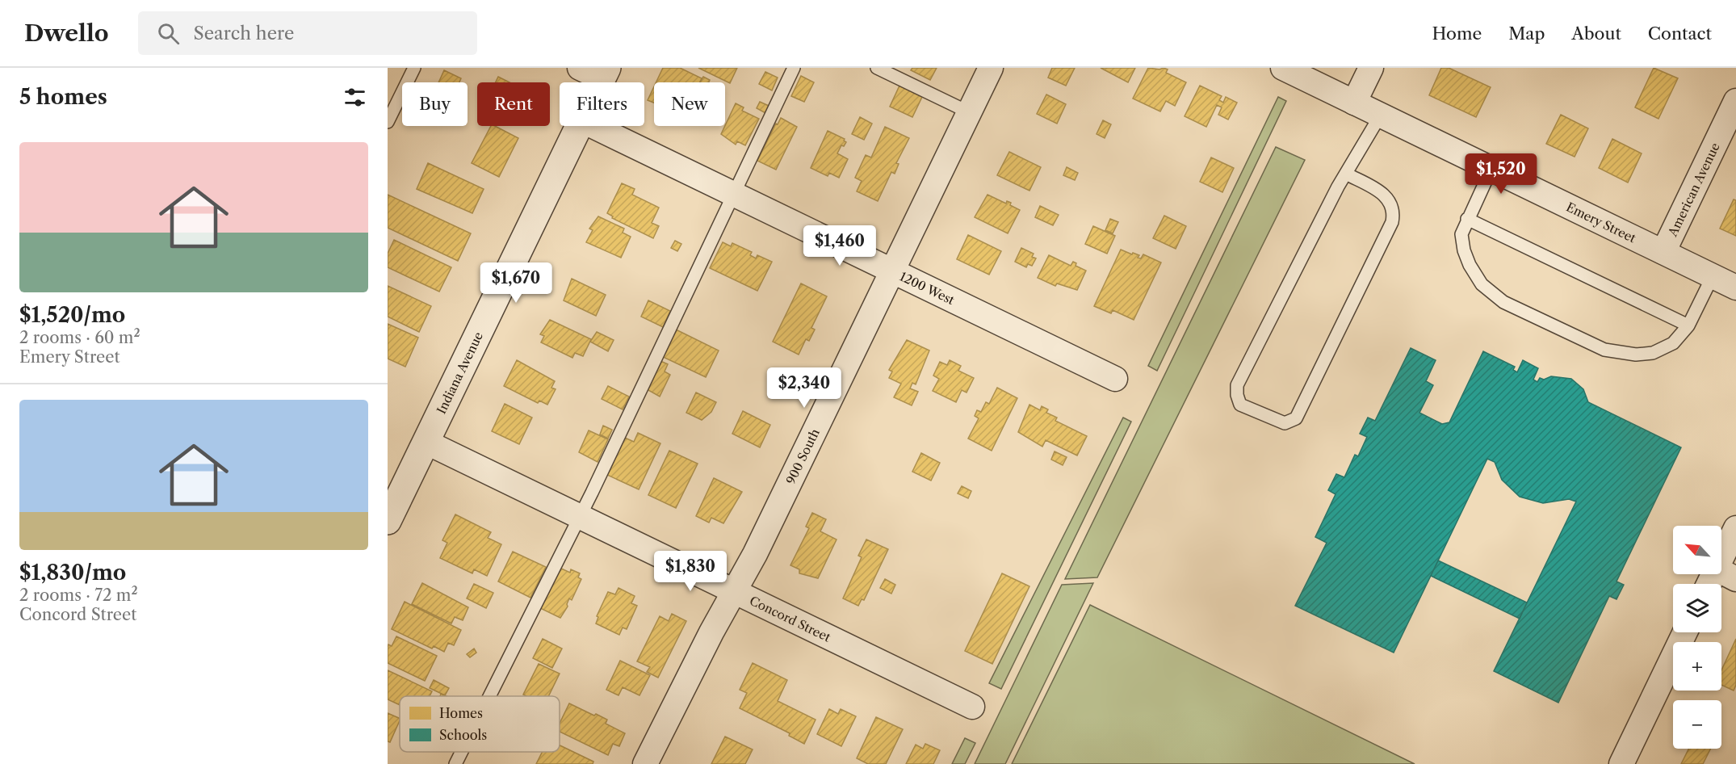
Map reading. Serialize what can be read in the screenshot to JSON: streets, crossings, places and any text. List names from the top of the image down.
{
  "streets": {
    "street": [
      "American Avenue",
      "Emery Street",
      "1200 West",
      "Indiana Avenue",
      "900 South",
      "Concord Street"
    ]
  },
  "crossings": [
    ["American Avenue", "Emery Street"],
    ["1200 West", "900 South"],
    ["Indiana Avenue", "Concord Street"],
    ["900 South", "Concord Street"]
  ],
  "legend": ["Homes", "Schools"],
  "north": "top left",
  "page": {
    "header": "Dwello",
    "search": "Search here",
    "nav": [
      "Home",
      "Map",
      "About",
      "Contact"
    ],
    "heading": "5 homes",
    "chip": [
      "Buy",
      "Rent",
      "Filters",
      "New"
    ],
    "list": [
      {
        "name": "$1,520/mo",
        "note": "2 rooms · 60 m² · Emery Street"
      },
      {
        "name": "$1,830/mo",
        "note": "2 rooms · 72 m² · Concord Street"
      }
    ],
    "price": [
      "$1,520",
      "$1,460",
      "$1,670",
      "$2,340",
      "$1,830"
    ],
    "map_buttons": ["+", "−"]
  }
}
